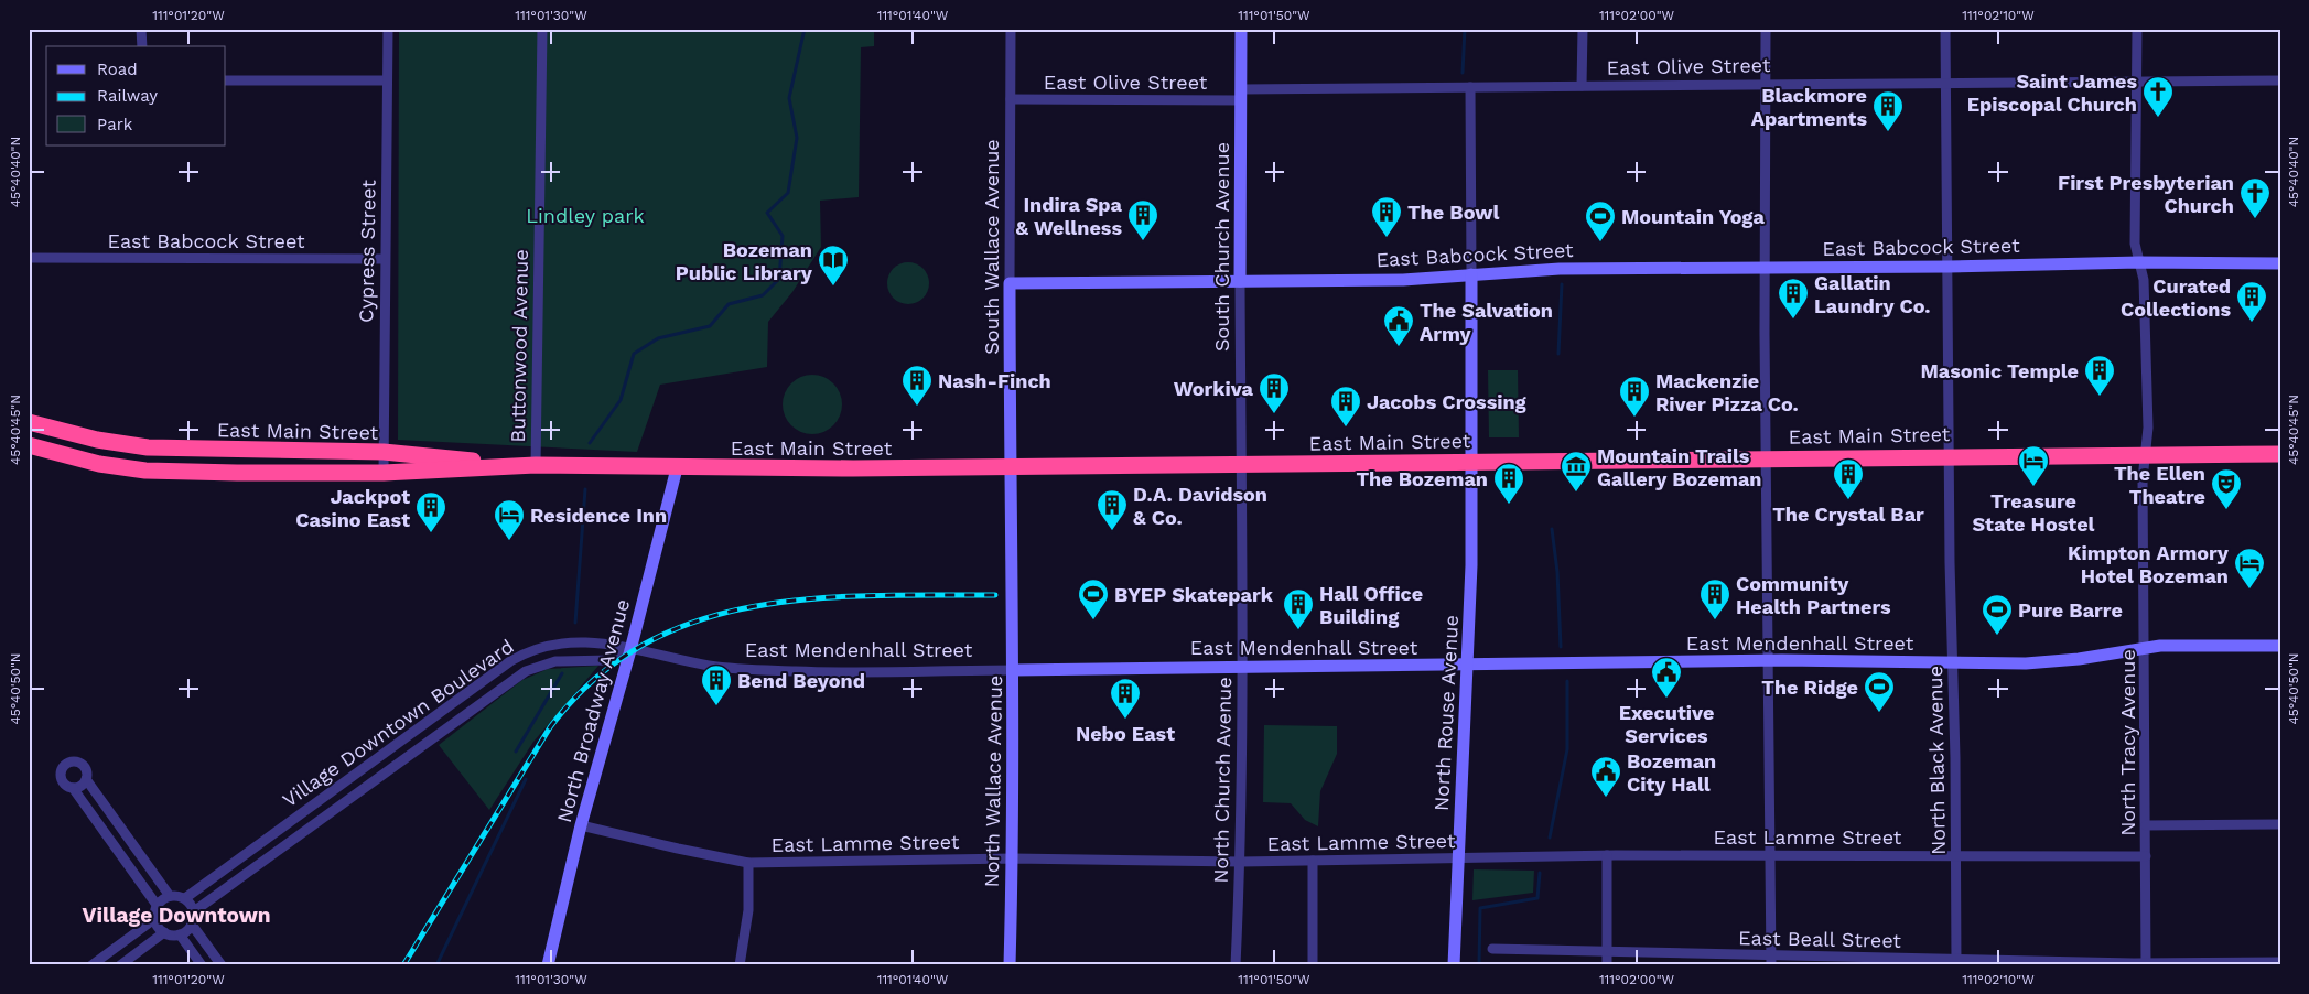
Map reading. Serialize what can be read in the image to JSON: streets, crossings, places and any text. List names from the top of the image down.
{
  "streets": {
    "highway": ["East Main Street"],
    "street": [
      "East Olive Street",
      "East Babcock Street",
      "South Wallace Avenue",
      "South Church Avenue",
      "Cypress Street",
      "Buttonwood Avenue",
      "East Mendenhall Street",
      "North Broadway Avenue",
      "North Rouse Avenue",
      "Village Downtown Boulevard",
      "North Tracy Avenue",
      "North Black Avenue",
      "North Church Avenue",
      "North Wallace Avenue",
      "East Lamme Street",
      "East Beall Street"
    ]
  },
  "crossings": [
    ["East Olive Street", "South Wallace Avenue"],
    ["East Olive Street", "South Church Avenue"],
    ["East Olive Street", "North Tracy Avenue"],
    ["East Olive Street", "North Black Avenue"],
    ["East Babcock Street", "South Wallace Avenue"],
    ["East Babcock Street", "South Church Avenue"],
    ["East Babcock Street", "Cypress Street"],
    ["East Babcock Street", "North Rouse Avenue"],
    ["East Babcock Street", "North Tracy Avenue"],
    ["East Babcock Street", "North Black Avenue"],
    ["South Wallace Avenue", "East Main Street"],
    ["South Wallace Avenue", "North Wallace Avenue"],
    ["South Church Avenue", "East Main Street"],
    ["South Church Avenue", "North Church Avenue"],
    ["Cypress Street", "East Main Street"],
    ["Buttonwood Avenue", "East Main Street"],
    ["East Main Street", "North Broadway Avenue"],
    ["East Main Street", "North Rouse Avenue"],
    ["East Main Street", "North Tracy Avenue"],
    ["East Main Street", "North Black Avenue"],
    ["East Main Street", "North Church Avenue"],
    ["East Main Street", "North Wallace Avenue"],
    ["East Mendenhall Street", "North Broadway Avenue"],
    ["East Mendenhall Street", "North Rouse Avenue"],
    ["East Mendenhall Street", "Village Downtown Boulevard"],
    ["East Mendenhall Street", "North Tracy Avenue"],
    ["East Mendenhall Street", "North Black Avenue"],
    ["East Mendenhall Street", "North Church Avenue"],
    ["East Mendenhall Street", "North Wallace Avenue"],
    ["North Broadway Avenue", "Village Downtown Boulevard"],
    ["North Broadway Avenue", "East Lamme Street"],
    ["North Rouse Avenue", "East Lamme Street"],
    ["North Tracy Avenue", "East Lamme Street"],
    ["North Tracy Avenue", "East Beall Street"],
    ["North Black Avenue", "East Lamme Street"],
    ["North Black Avenue", "East Beall Street"],
    ["North Church Avenue", "East Lamme Street"],
    ["North Wallace Avenue", "East Lamme Street"]
  ],
  "districts": ["Village Downtown"],
  "parks": ["Lindley park"],
  "places": {
    "church": ["Saint James Episcopal Church", "First Presbyterian Church"],
    "building": [
      "Blackmore Apartments",
      "The Bowl",
      "Indira Spa & Wellness",
      "Gallatin Laundry Co.",
      "Curated Collections",
      "Masonic Temple",
      "Nash-Finch",
      "Workiva",
      "Mackenzie River Pizza Co.",
      "Jacobs Crossing",
      "The Crystal Bar",
      "The Bozeman",
      "D.A. Davidson & Co.",
      "Jackpot Casino East",
      "Community Health Partners",
      "Hall Office Building",
      "Bend Beyond",
      "Nebo East"
    ],
    "sports": [
      "Mountain Yoga",
      "BYEP Skatepark",
      "Pure Barre",
      "The Ridge"
    ],
    "library": ["Bozeman Public Library"],
    "public building": ["The Salvation Army", "Executive Services", "Bozeman City Hall"],
    "hotel": ["Treasure State Hostel", "Residence Inn", "Kimpton Armory Hotel Bozeman"],
    "museum": ["Mountain Trails Gallery Bozeman"],
    "theatre": ["The Ellen Theatre"]
  },
  "legend": ["Road", "Railway", "Park"],
  "coordinates": [
    "111°01'20\"W",
    "111°01'30\"W",
    "111°01'40\"W",
    "111°01'50\"W",
    "111°02'00\"W",
    "111°02'10\"W",
    "45°40'40\"N",
    "45°40'45\"N",
    "45°40'50\"N"
  ]
}
